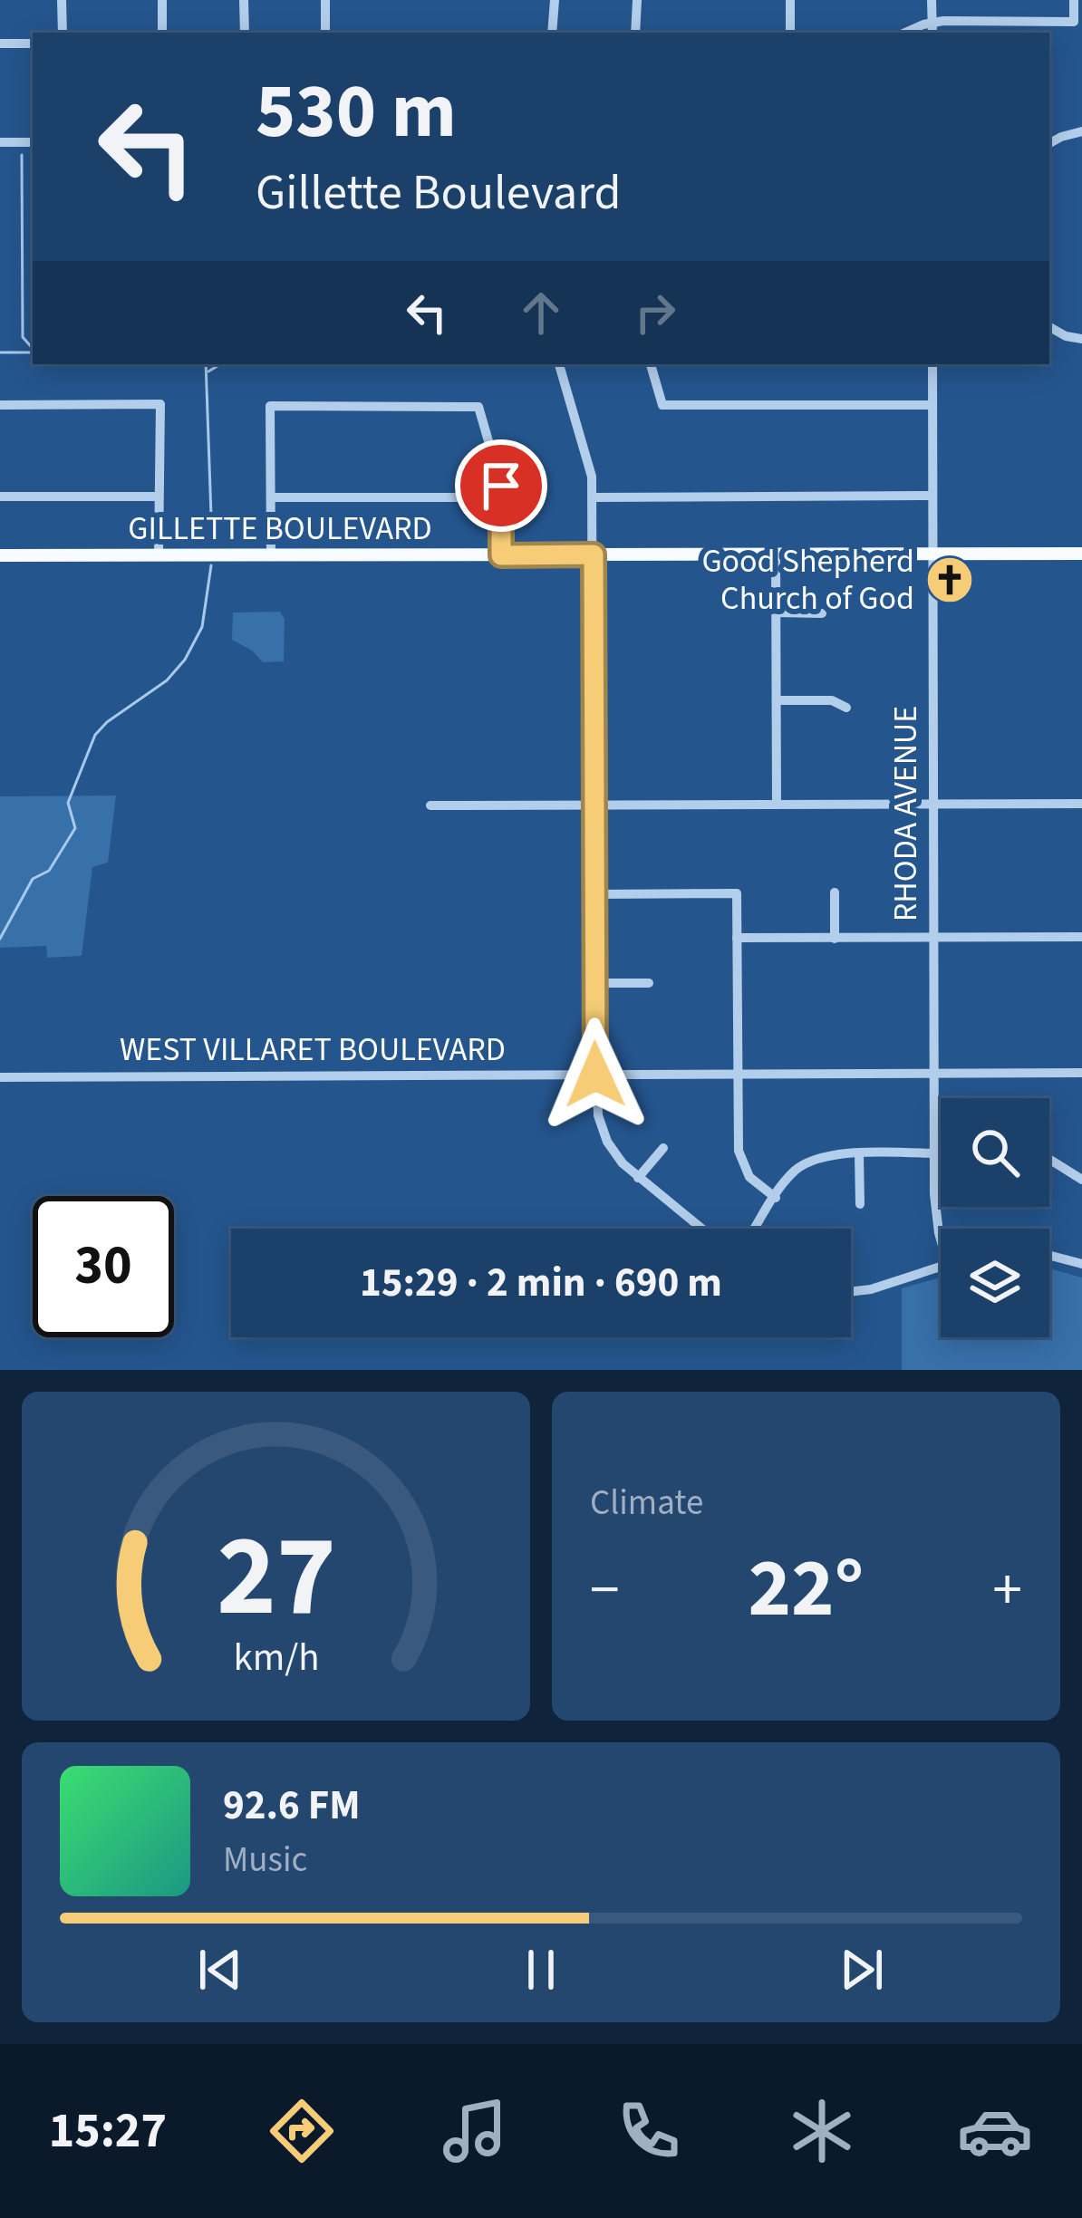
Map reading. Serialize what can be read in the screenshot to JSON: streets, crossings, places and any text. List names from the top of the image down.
{
  "streets": {
    "main road": ["GILLETTE BOULEVARD"],
    "street": ["RHODA AVENUE", "WEST VILLARET BOULEVARD"]
  },
  "crossings": [
    ["GILLETTE BOULEVARD", "RHODA AVENUE"],
    ["RHODA AVENUE", "WEST VILLARET BOULEVARD"]
  ],
  "places": {
    "church": ["Good Shepherd Church of God"]
  },
  "page": {
    "turn": ["530 m", "Gillette Boulevard"],
    "limit": "30",
    "trip": "15:29 · 2 min · 690 m",
    "tile": "Climate",
    "heat": ["−", "22°", "+"],
    "song": ["92.6 FM", "Music"],
    "tabs": "15:27",
    "gauge": ["27", "km/h"]
  }
}
